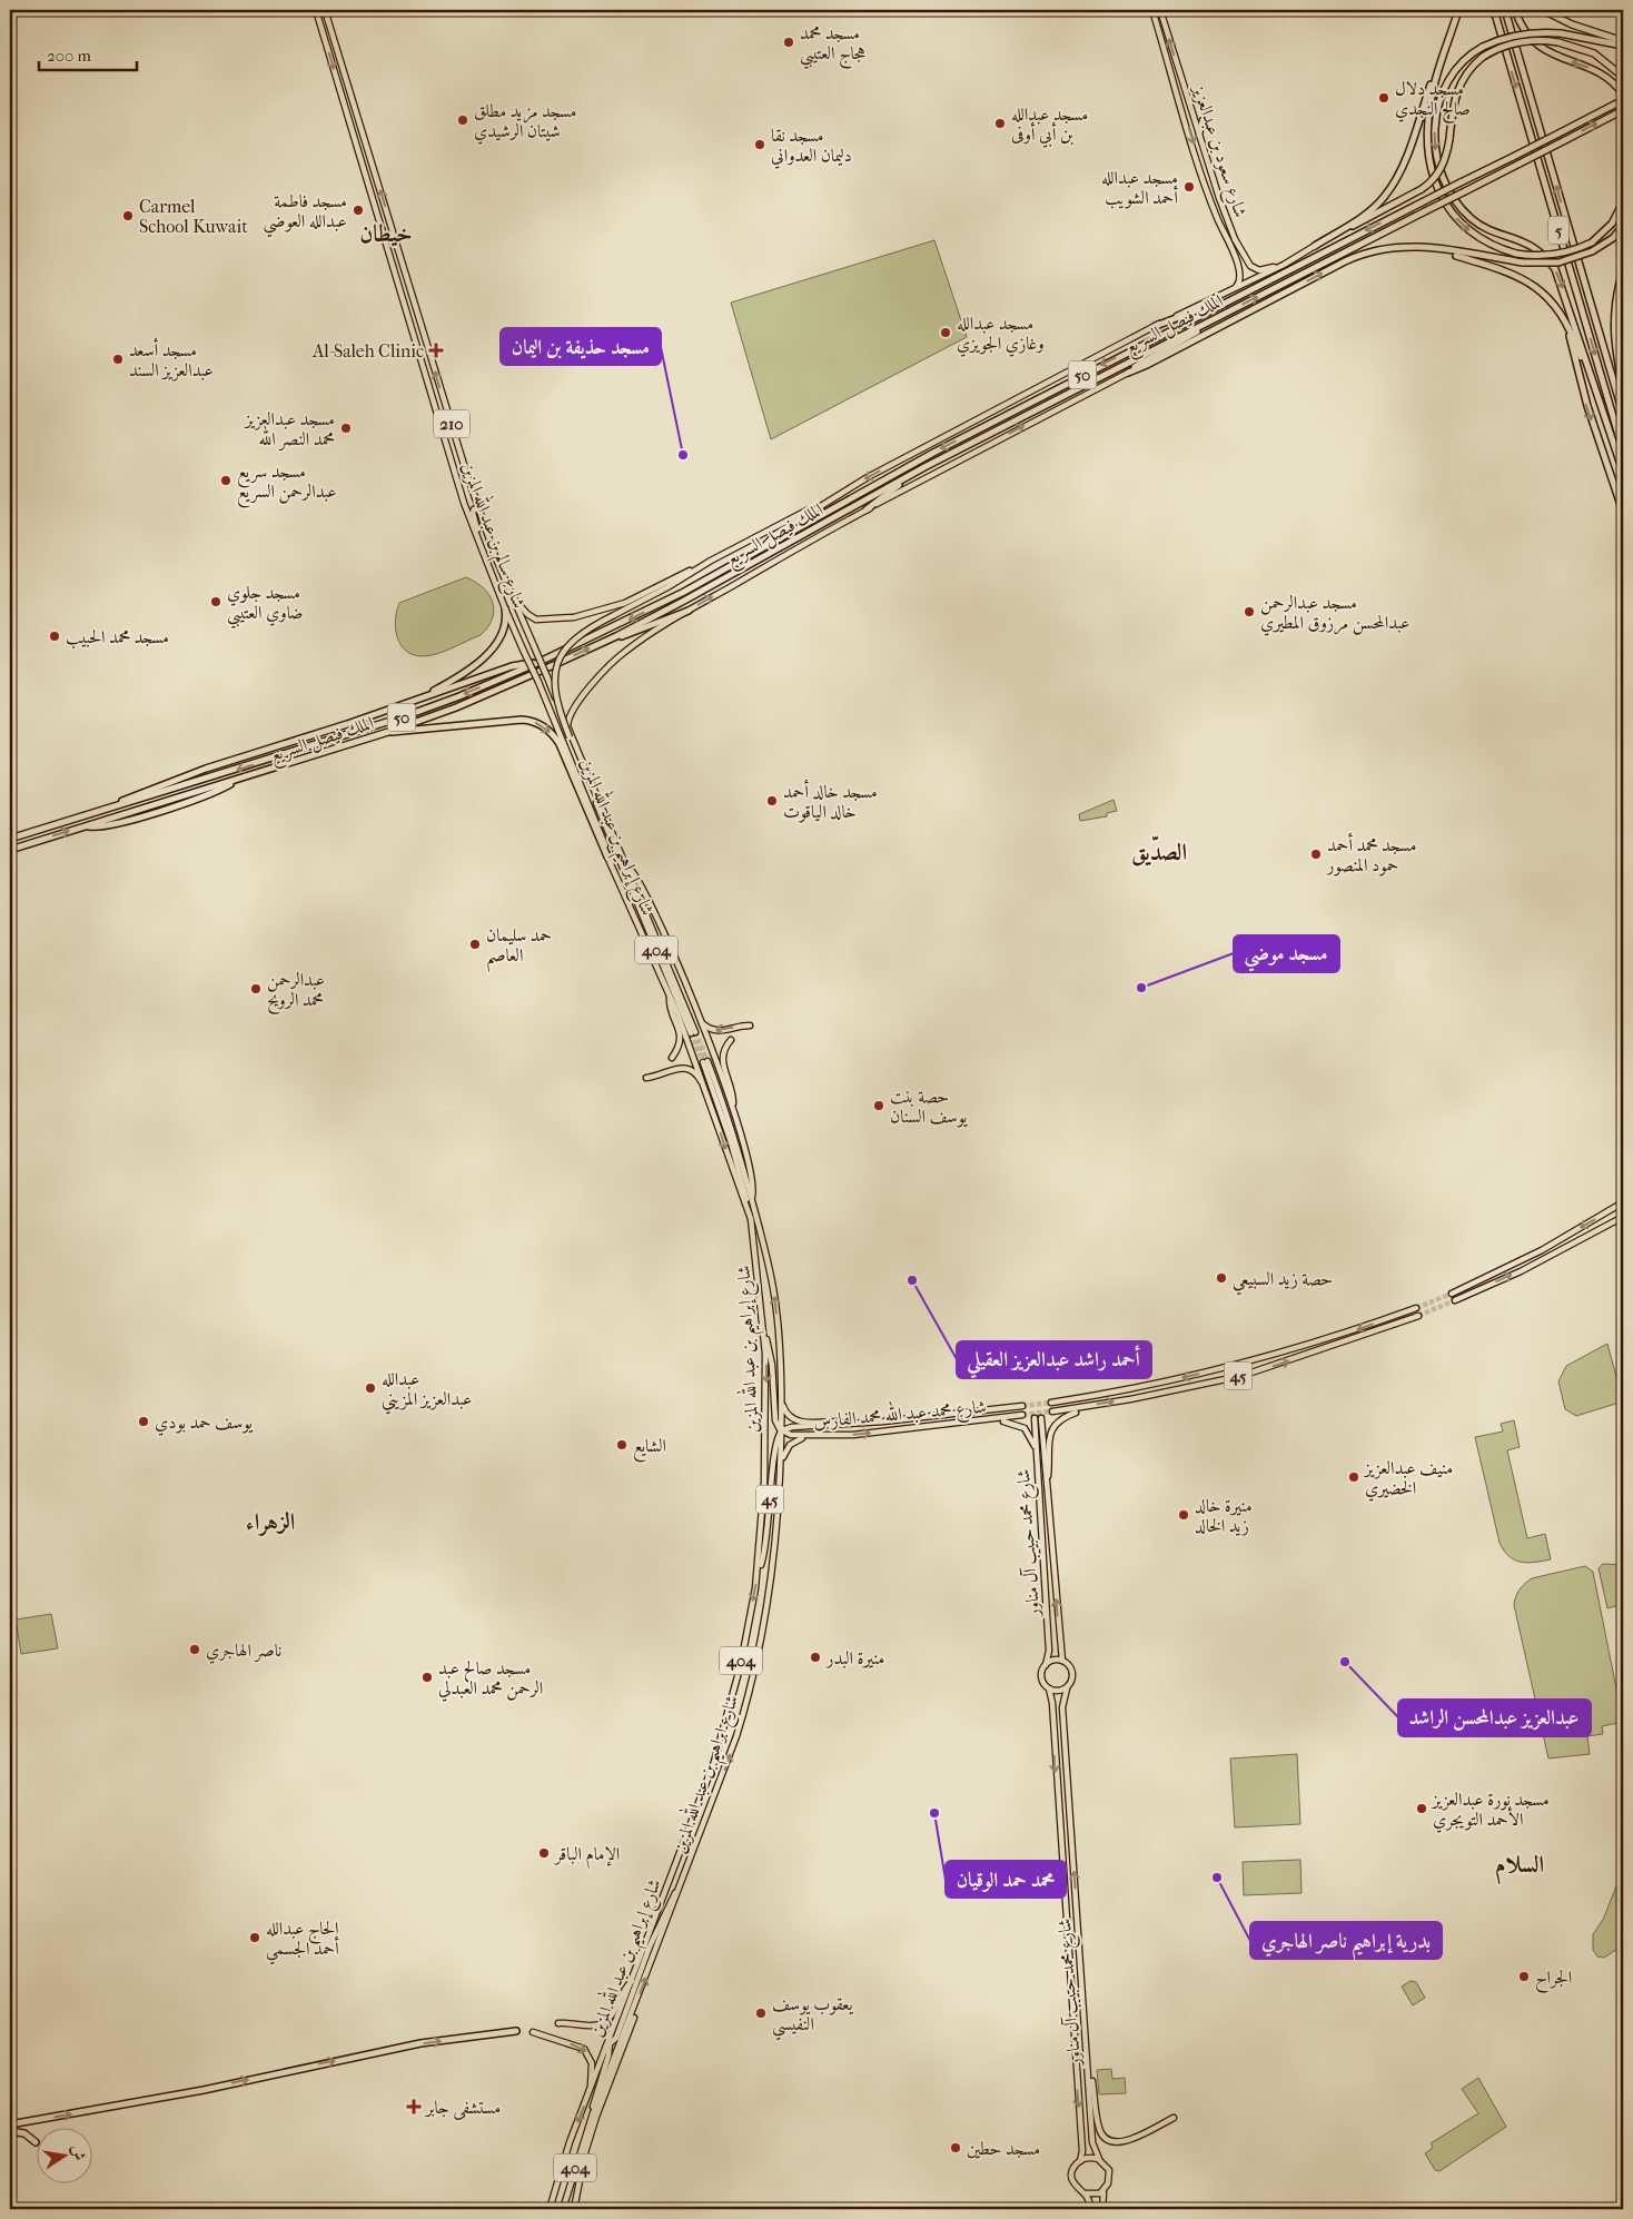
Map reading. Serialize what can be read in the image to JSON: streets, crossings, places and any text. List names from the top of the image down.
{
  "streets": {
    "highway": ["5", "الملك فيصل السريع", "50"],
    "main road": [
      "شارع سعود بن عبدالعزيز",
      "210",
      "شارع سالم بن عبد الله المزين",
      "شارع إبراهيم بن عبد الله المزين",
      "404",
      "45",
      "شارع محمد عبد الله محمد الفارس",
      "شارع محمد حبيب آل مناور",
      "شارع ابراهيم بن عبد الله المزين"
    ]
  },
  "crossings": [
    ["شارع سعود بن عبدالعزيز", "الملك فيصل السريع"],
    ["الملك فيصل السريع", "شارع إبراهيم بن عبد الله المزين"],
    ["شارع سالم بن عبد الله المزين", "شارع إبراهيم بن عبد الله المزين"],
    ["شارع إبراهيم بن عبد الله المزين", "45"],
    ["شارع إبراهيم بن عبد الله المزين", "شارع ابراهيم بن عبد الله المزين"],
    ["45", "شارع محمد عبد الله محمد الفارس"],
    ["45", "شارع ابراهيم بن عبد الله المزين"],
    ["شارع محمد عبد الله محمد الفارس", "شارع ابراهيم بن عبد الله المزين"]
  ],
  "districts": [
    "خيطان",
    "الصدّيق",
    "الزهراء",
    "السلام"
  ],
  "places": {
    "other": [
      "مسجد محمد هجاج العتيبي",
      "مسجد دلال صالح النجدي",
      "مسجد مزيد مطلق شيتان الرشيدي",
      "مسجد عبدالله بن أبي أوفى",
      "مسجد نقا دليمان العدواني",
      "مسجد عبدالله أحمد الشويب",
      "مسجد فاطمة عبدالله العوضي",
      "Carmel School Kuwait",
      "مسجد عبدالله وغازي الجويزي",
      "مسجد أسعد عبدالعزيز السند",
      "مسجد عبدالعزيز محمد النصر الله",
      "مسجد حذيفة بن اليمان",
      "مسجد سريع عبدالرحمن السريع",
      "مسجد جلوي ضاوي العتيبي",
      "مسجد عبدالرحمن عبدالمحسن مرزوق المطيري",
      "مسجد محمد الحبيب",
      "مسجد خالد أحمد خالد الياقوت",
      "مسجد محمد أحمد حمود المنصور",
      "حمد سليمان العاصم",
      "مسجد موضي",
      "عبدالرحمن محمد الرويح",
      "حصة بنت يوسف السنان",
      "حصة زيد السبيعي",
      "أحمد راشد عبدالعزيز العقيلي",
      "عبدالله عبدالعزيز المزيني",
      "يوسف حمد بودي",
      "الشايع",
      "منيف عبدالعزيز الخضيري",
      "منيرة خالد زيد الخالد",
      "ناصر الهاجري",
      "منيرة البدر",
      "عبدالعزيز عبدالمحسن الراشد",
      "مسجد صالح عبد الرحمن محمد العبدلي",
      "مسجد نورة عبدالعزيز الأحمد التويجري",
      "محمد حمد الوقيان",
      "الإمام الباقر",
      "بدرية إبراهيم ناصر الهاجري",
      "الحاج عبدالله أحمد الجسمي",
      "الجراح",
      "يعقوب يوسف النفيسي",
      "مسجد حطين"
    ],
    "health": ["Al-Saleh Clinic", "مستشفى جابر"]
  },
  "scale_bar": "200 m",
  "north": "right"
}
